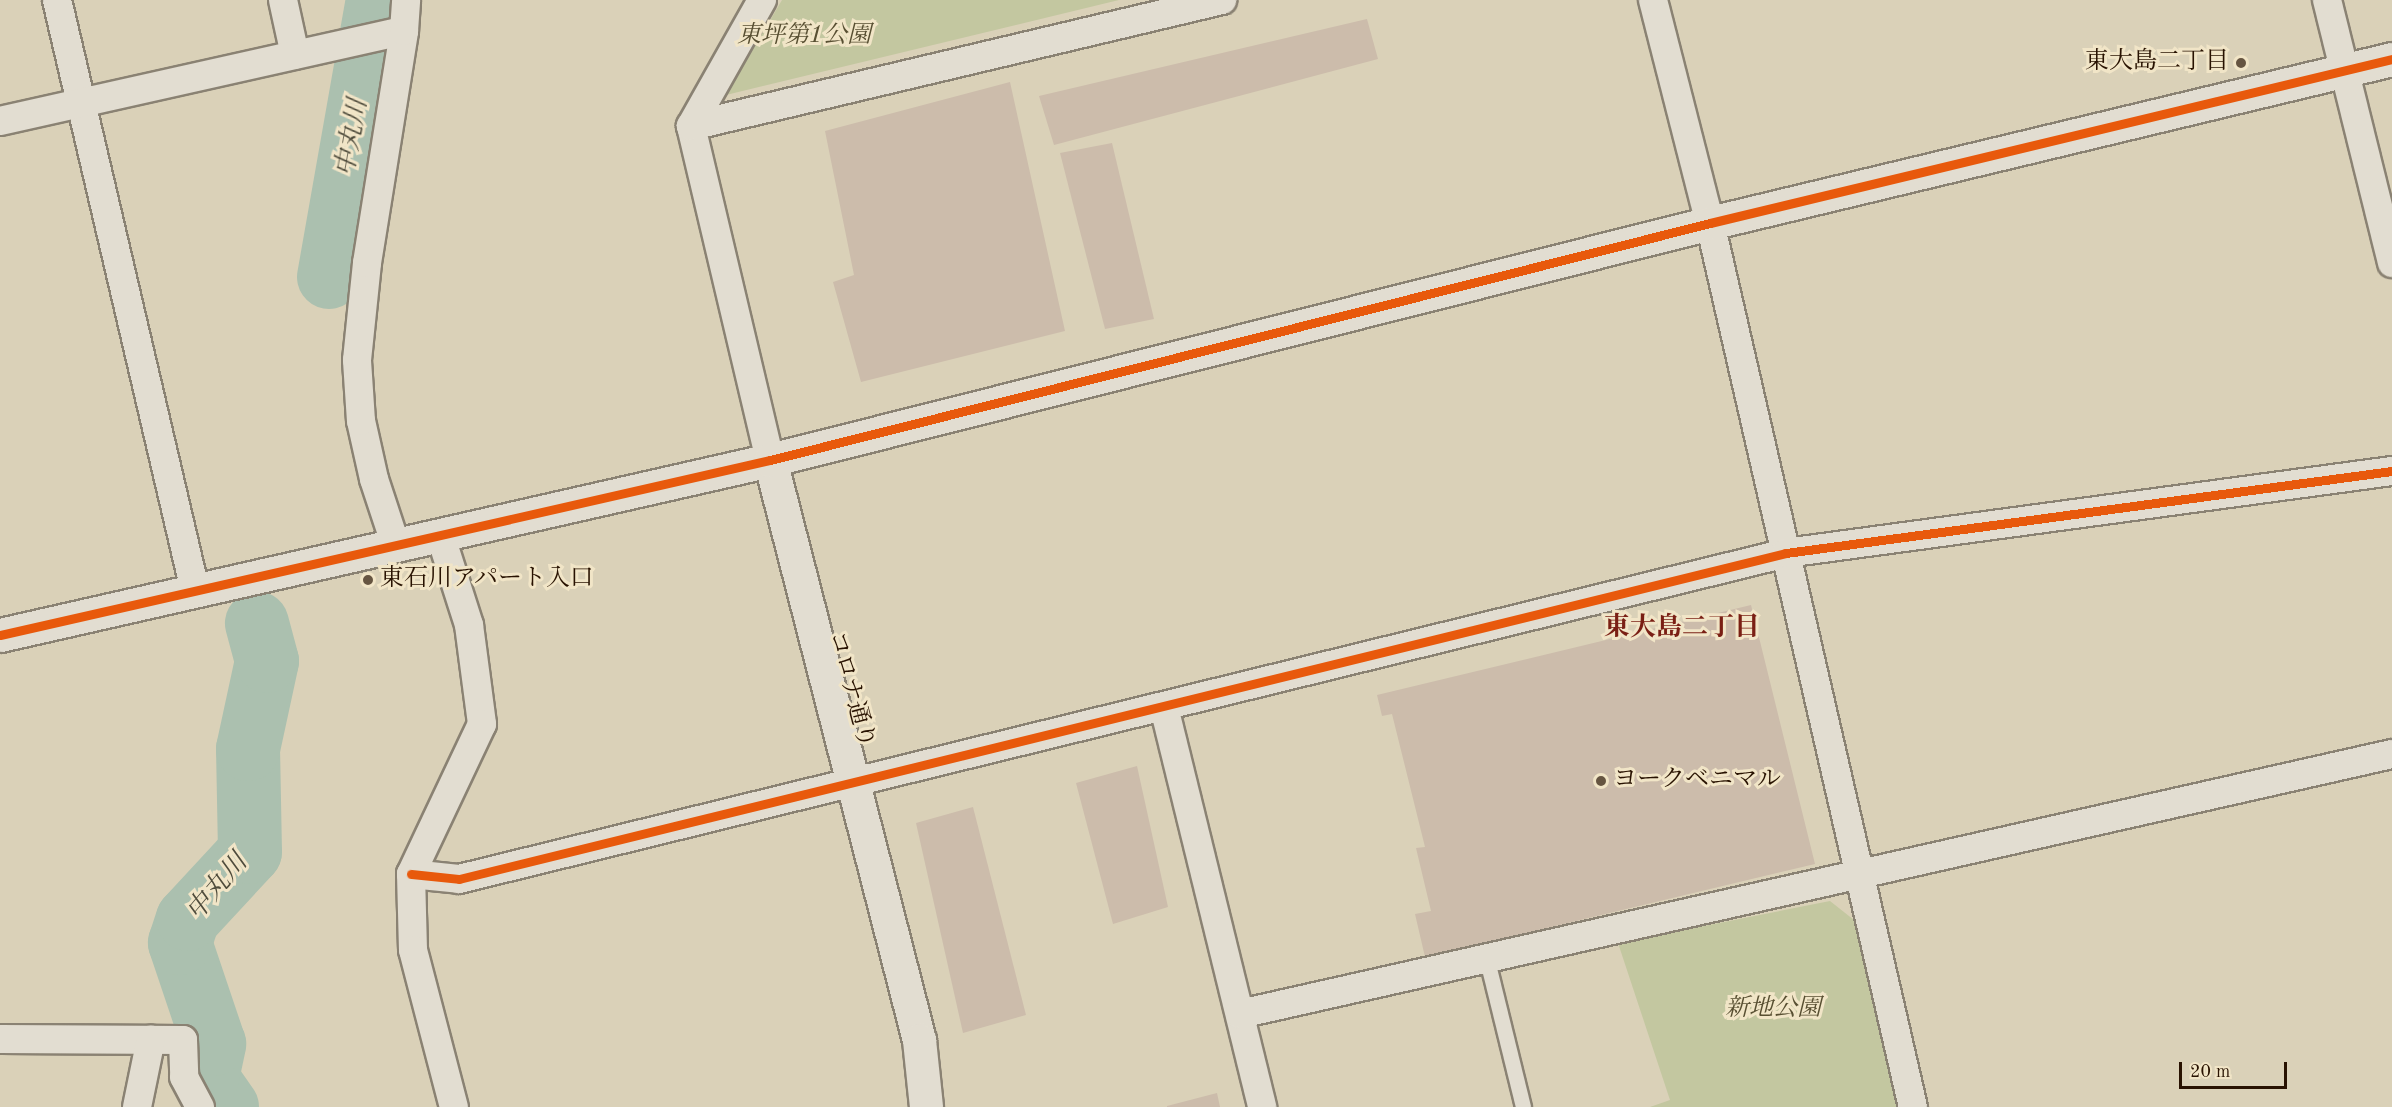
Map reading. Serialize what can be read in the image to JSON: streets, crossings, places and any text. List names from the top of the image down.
{
  "streets": {
    "street": ["コロナ通り"]
  },
  "districts": ["東大島二丁目"],
  "water": ["中丸川"],
  "parks": ["東坪第1公園", "新地公園"],
  "places": ["東大島二丁目", "東石川アパート入口", "ヨークベニマル"],
  "scale_bar": "20 m"
}
